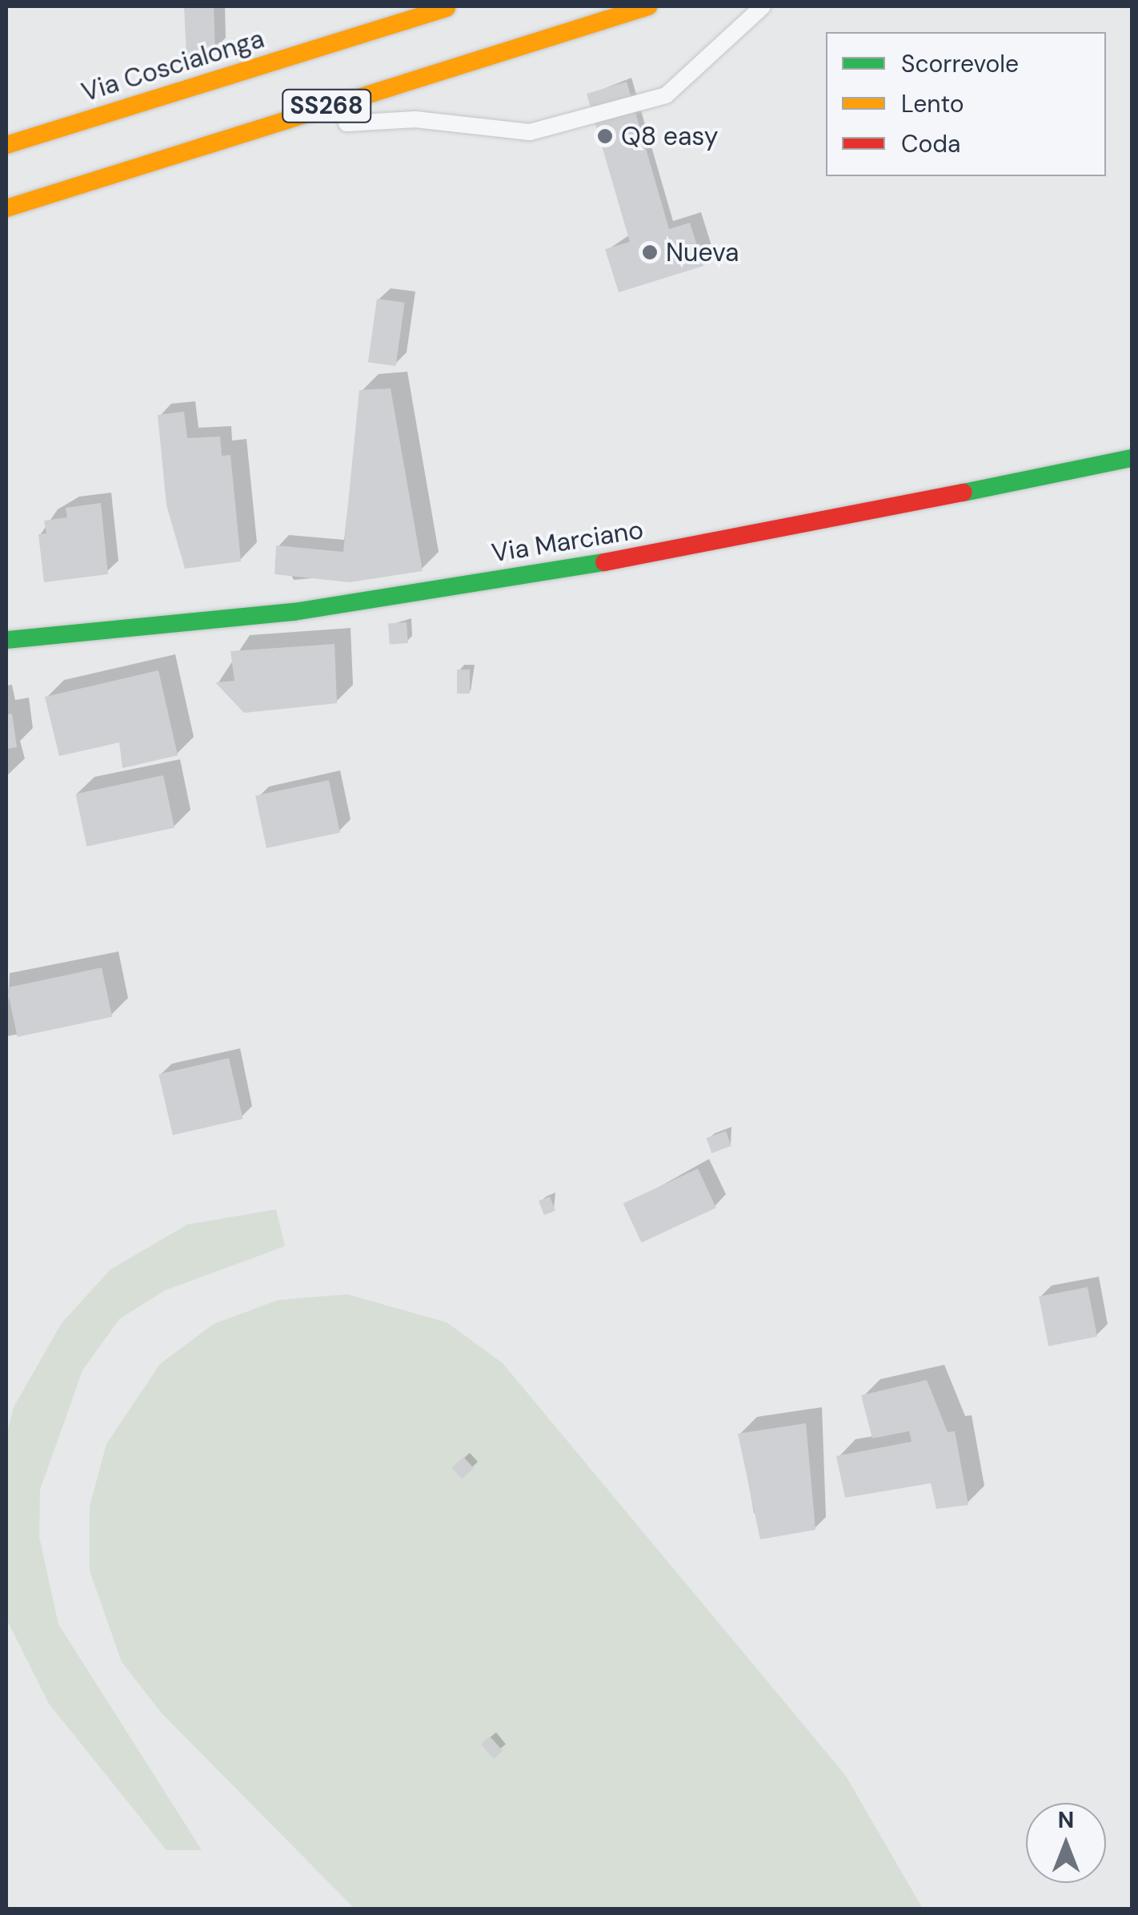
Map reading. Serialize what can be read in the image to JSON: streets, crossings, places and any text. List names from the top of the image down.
{
  "streets": {
    "main road": ["Via Coscialonga", "SS268", "Via Marciano"]
  },
  "places": ["Q8 easy", "Nueva"],
  "legend": ["Scorrevole", "Lento", "Coda"],
  "north": "top"
}
